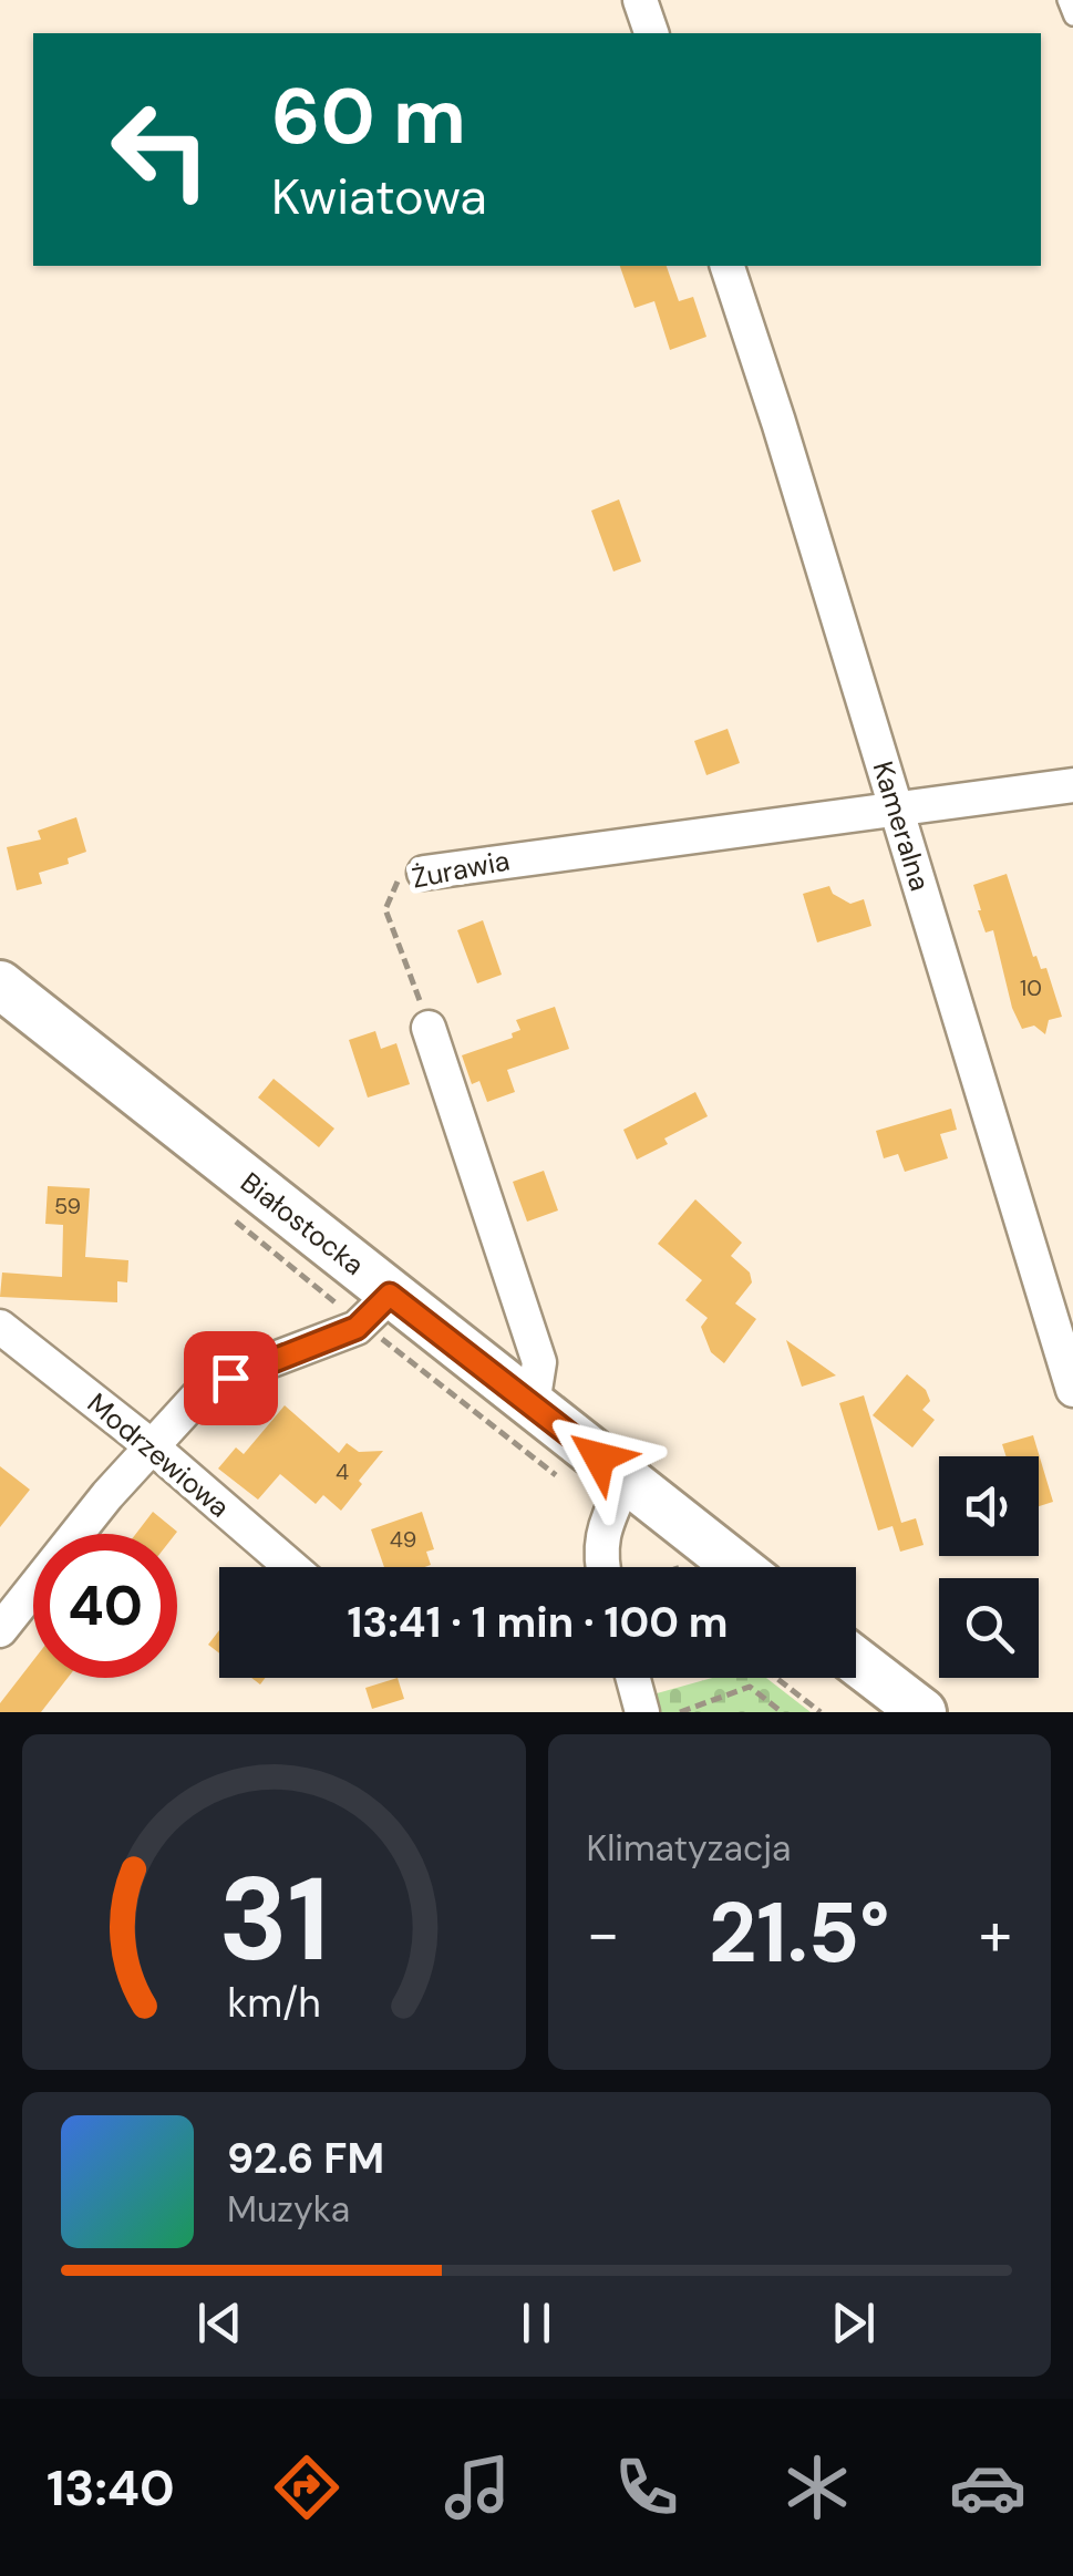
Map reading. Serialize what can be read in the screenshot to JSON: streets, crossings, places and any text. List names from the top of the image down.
{
  "streets": {
    "street": [
      "Kameralna",
      "Żurawia",
      "Białostocka",
      "Modrzewiowa"
    ]
  },
  "crossings": [
    ["Kameralna", "Żurawia"]
  ],
  "house_numbers": [
    "10",
    "59",
    "4",
    "49"
  ],
  "page": {
    "turn": ["60 m", "Kwiatowa"],
    "limit": "40",
    "trip": "13:41 · 1 min · 100 m",
    "tile": "Klimatyzacja",
    "heat": ["−", "21.5°", "+"],
    "song": ["92.6 FM", "Muzyka"],
    "tabs": "13:40",
    "gauge": ["31", "km/h"]
  }
}
